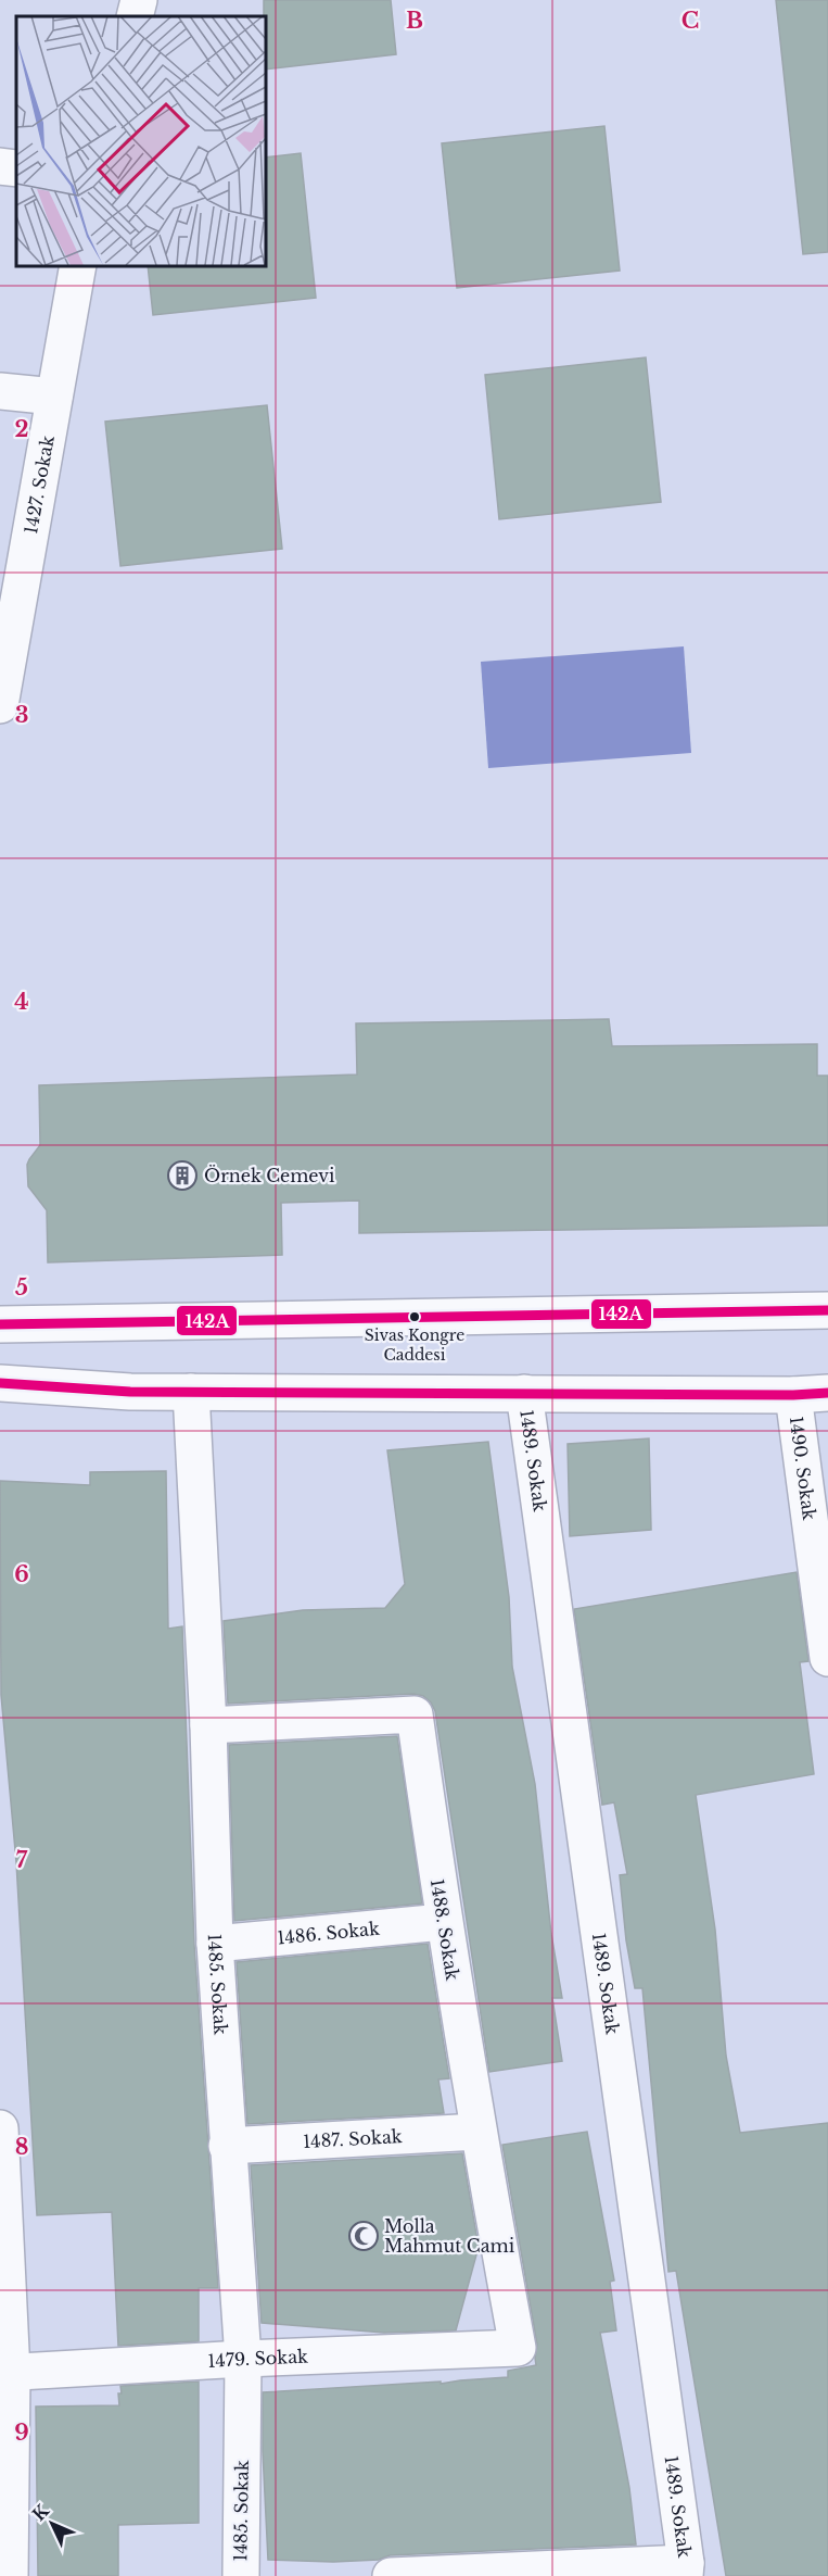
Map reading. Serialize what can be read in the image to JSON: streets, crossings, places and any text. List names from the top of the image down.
{
  "streets": {
    "street": [
      "1427. Sokak",
      "1489. Sokak",
      "1490. Sokak",
      "1488. Sokak",
      "1486. Sokak",
      "1485. Sokak",
      "1487. Sokak",
      "1479. Sokak"
    ]
  },
  "crossings": [
    ["1488. Sokak", "1486. Sokak"],
    ["1488. Sokak", "1485. Sokak"],
    ["1488. Sokak", "1487. Sokak"],
    ["1488. Sokak", "1479. Sokak"],
    ["1486. Sokak", "1485. Sokak"],
    ["1485. Sokak", "1487. Sokak"],
    ["1485. Sokak", "1479. Sokak"]
  ],
  "places": {
    "building": ["Örnek Cemevi"],
    "other": ["Sivas Kongre Caddesi"],
    "mosque": ["Molla Mahmut Cami"]
  },
  "lines": ["transit line 142A"],
  "north": "top left",
  "grid": {
    "columns": ["B", "C"],
    "rows": [
      "2",
      "3",
      "4",
      "5",
      "6",
      "7",
      "8",
      "9"
    ]
  }
}
